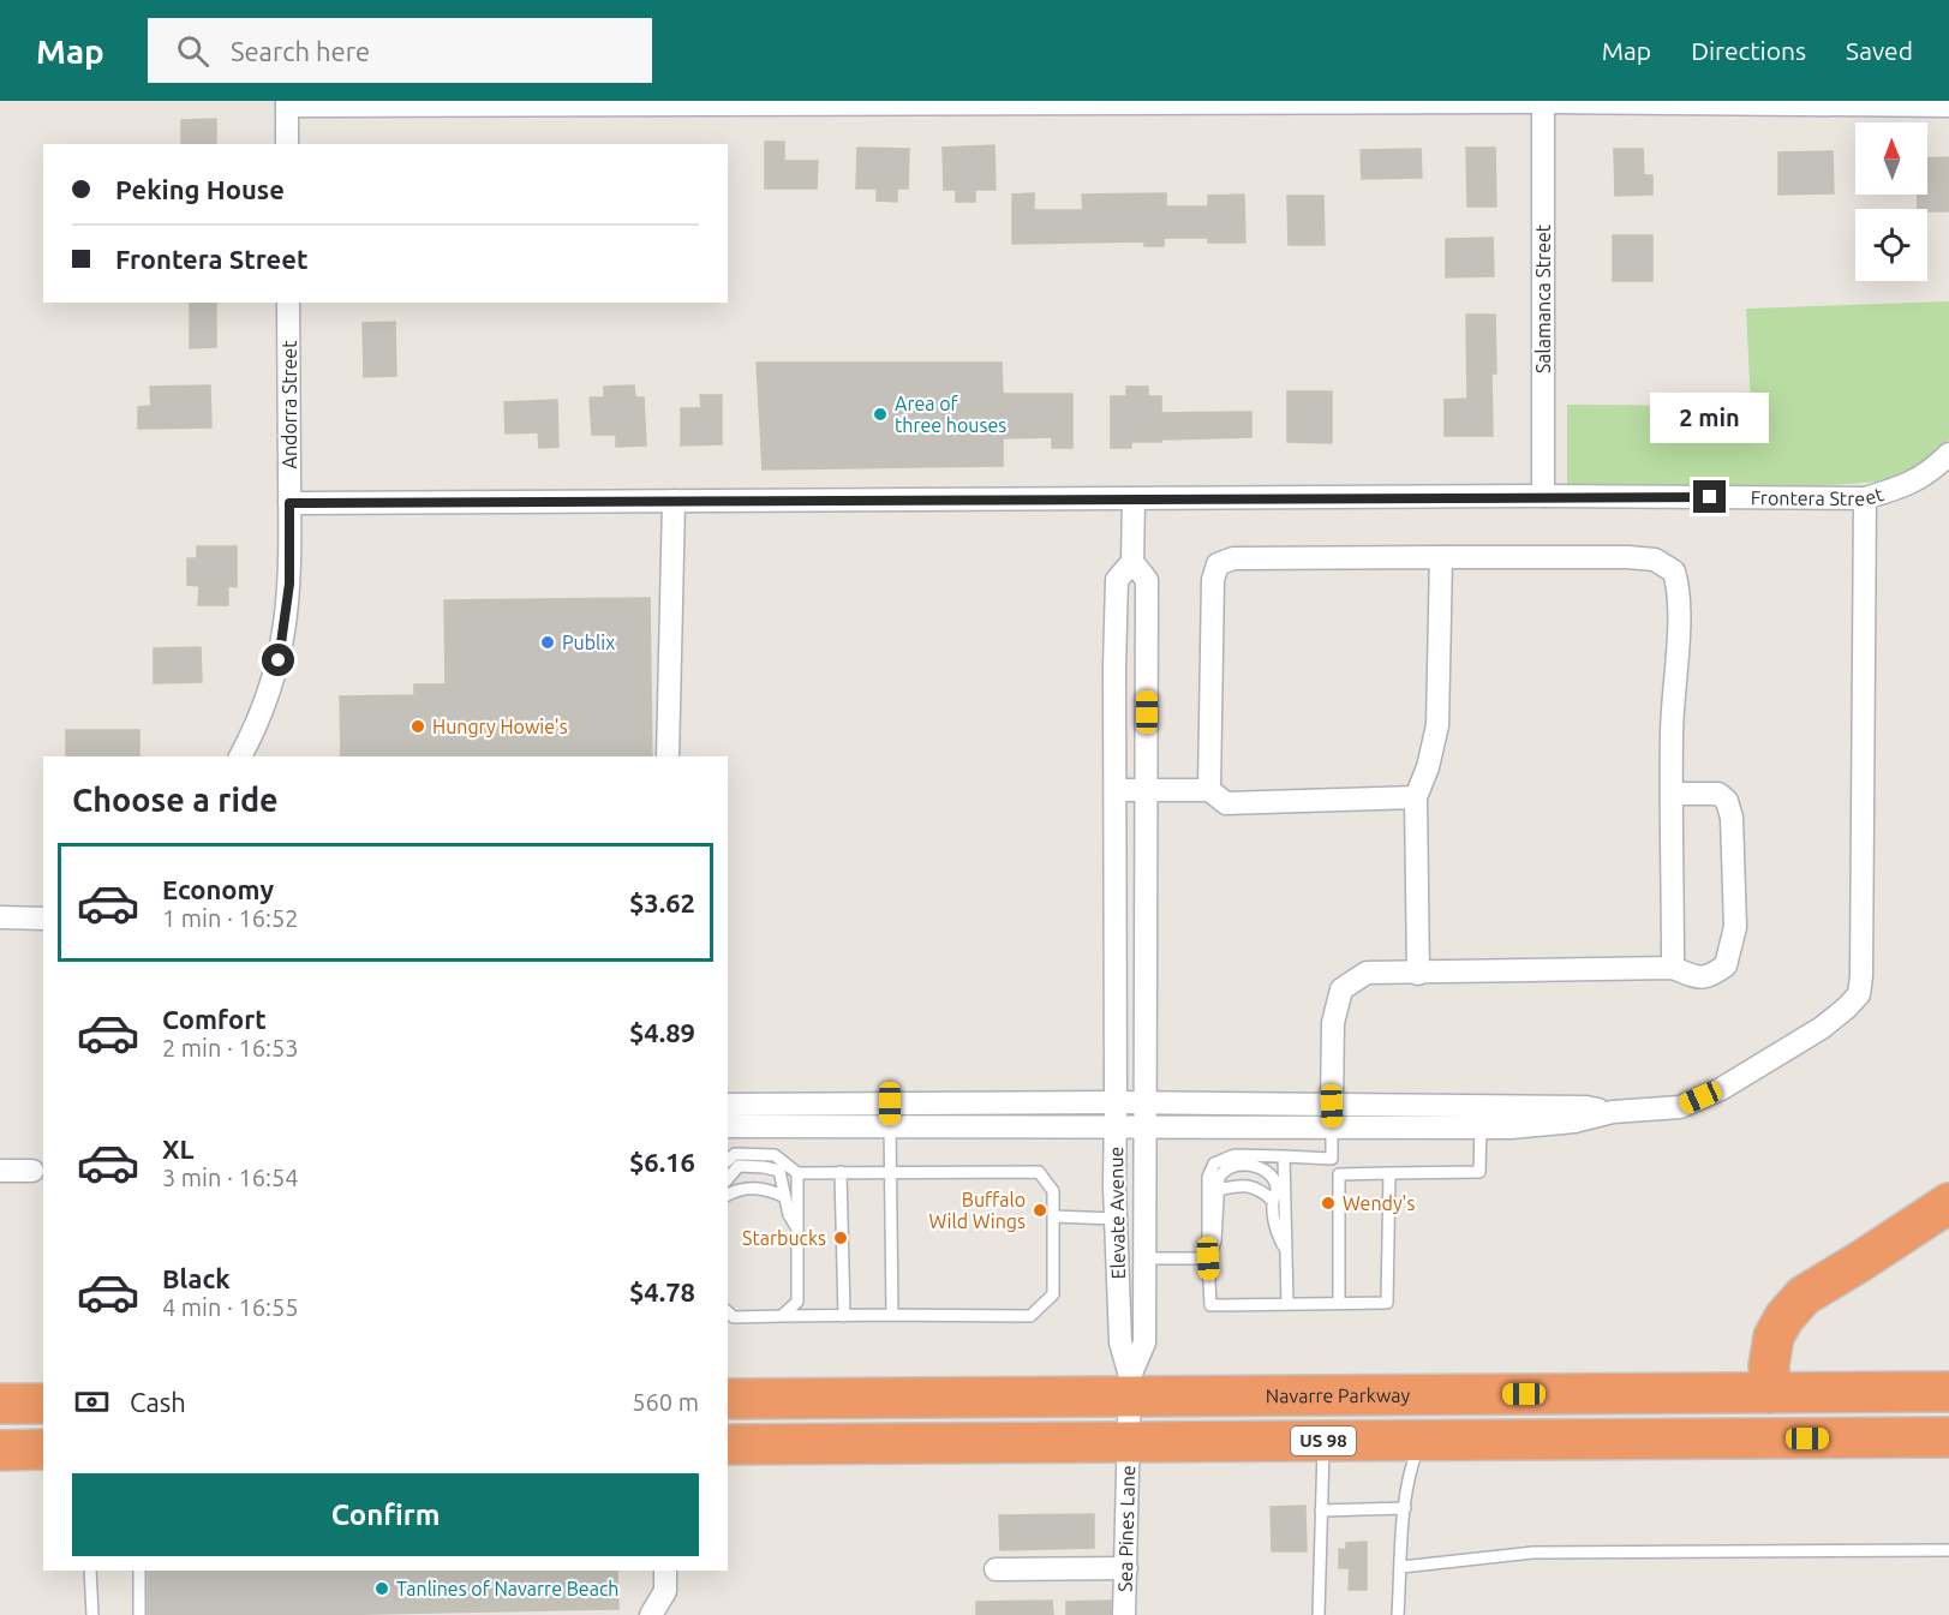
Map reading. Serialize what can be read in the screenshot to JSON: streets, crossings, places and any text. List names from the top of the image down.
{
  "streets": {
    "highway": ["Navarre Parkway", "US 98"],
    "street": [
      "Salamanca Street",
      "Andorra Street",
      "Frontera Street",
      "Elevate Avenue",
      "Sea Pines Lane"
    ]
  },
  "crossings": [
    ["Salamanca Street", "Frontera Street"],
    ["Andorra Street", "Frontera Street"],
    ["Elevate Avenue", "Navarre Parkway"],
    ["US 98", "Sea Pines Lane"]
  ],
  "places": [
    "Area of three houses",
    "Publix",
    "Hungry Howie's",
    "Wendy's",
    "Buffalo Wild Wings",
    "Starbucks",
    "Tanlines of Navarre Beach"
  ],
  "north": "top",
  "page": {
    "header": "Map",
    "search": "Search here",
    "nav": ["Map", "Directions", "Saved"],
    "banner": ["Peking House", "Frontera Street"],
    "bubble": "2 min",
    "heading": "Choose a ride",
    "list": [
      {
        "name": "Economy",
        "note": "1 min · 16:52",
        "value": "$3.62"
      },
      {
        "name": "Comfort",
        "note": "2 min · 16:53",
        "value": "$4.89"
      },
      {
        "name": "XL",
        "note": "3 min · 16:54",
        "value": "$6.16"
      },
      {
        "name": "Black",
        "note": "4 min · 16:55",
        "value": "$4.78"
      }
    ],
    "pay": ["Cash", "560 m"],
    "buttons": "Confirm"
  }
}
